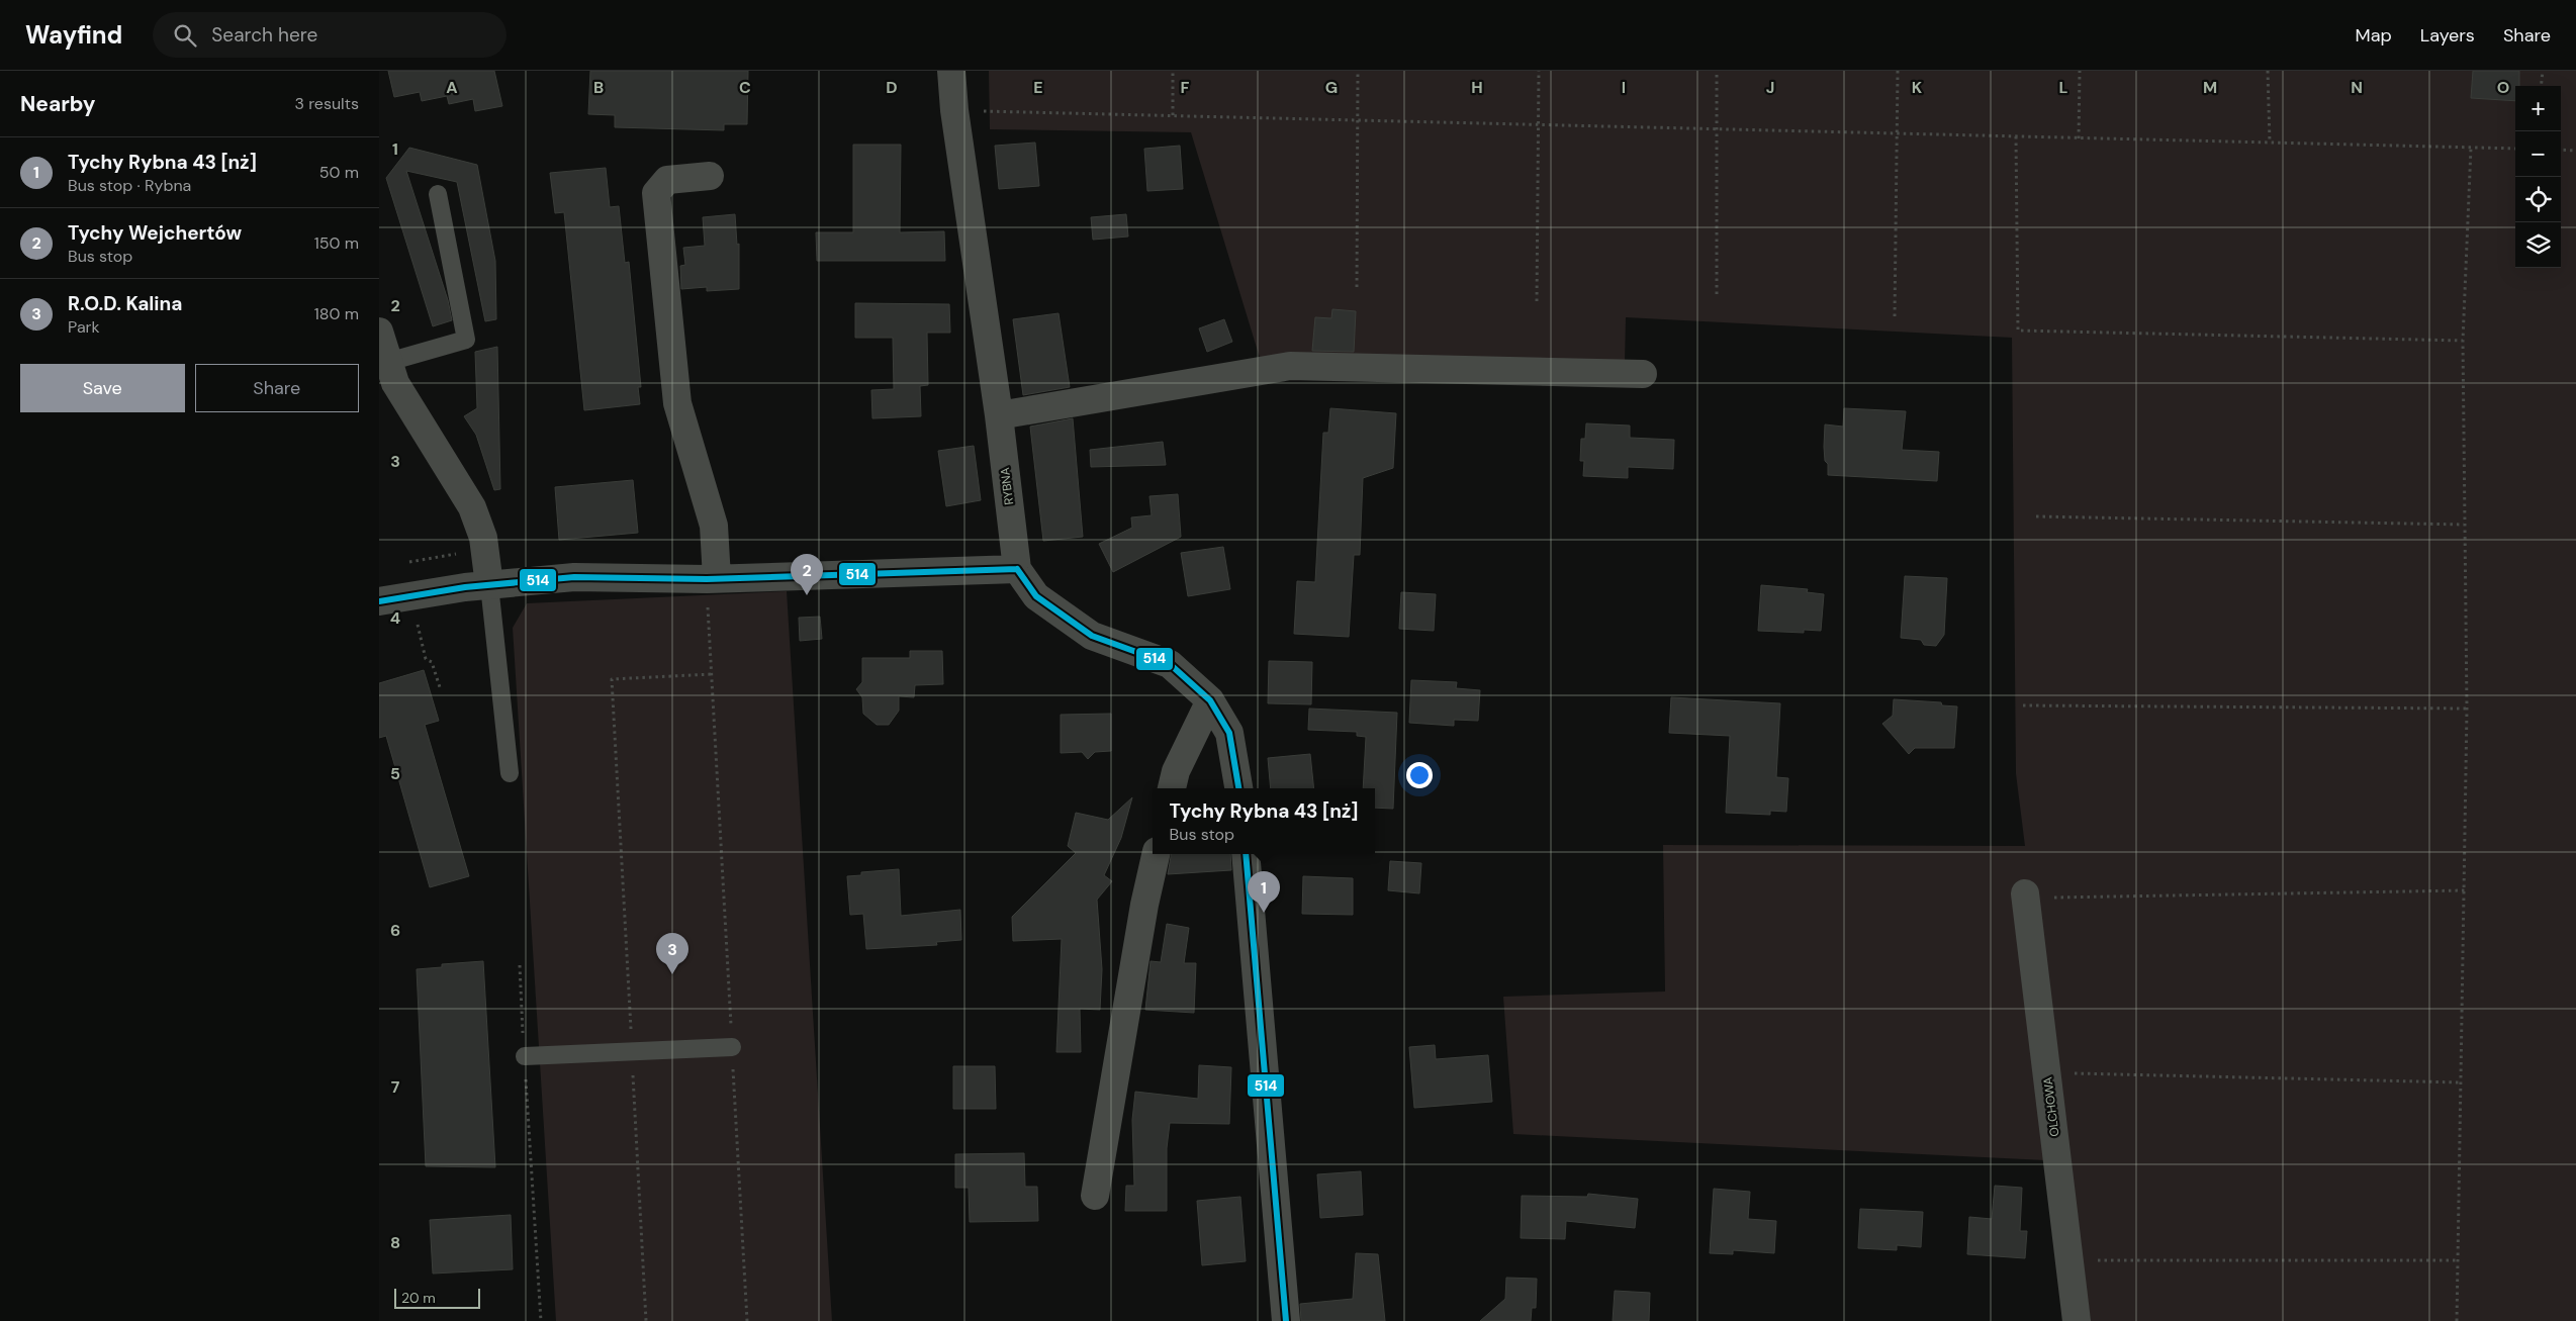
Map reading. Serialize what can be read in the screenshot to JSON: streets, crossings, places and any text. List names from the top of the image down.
{
  "streets": {
    "street": ["RYBNA", "OLCHOWA"]
  },
  "lines": ["transit line 514"],
  "scale_bar": "20 m",
  "page": {
    "header": "Wayfind",
    "search": "Search here",
    "nav": ["Map", "Layers", "Share"],
    "heading": ["Nearby", "3 results"],
    "map_buttons": ["+", "−"],
    "list": [
      {
        "mark": "1",
        "name": "Tychy Rybna 43 [nż]",
        "note": "Bus stop · Rybna",
        "value": "50 m"
      },
      {
        "mark": "2",
        "name": "Tychy Wejchertów",
        "note": "Bus stop",
        "value": "150 m"
      },
      {
        "mark": "3",
        "name": "R.O.D. Kalina",
        "note": "Park",
        "value": "180 m"
      }
    ],
    "buttons": ["Save", "Share"],
    "pins": ["2", "1", "3"],
    "popup": ["Tychy Rybna 43 [nż]", "Bus stop"],
    "scale": "20 m"
  },
  "grid": {
    "columns": [
      "A",
      "B",
      "C",
      "D",
      "E",
      "F",
      "G",
      "H",
      "I",
      "J",
      "K",
      "L",
      "M",
      "N",
      "O"
    ],
    "rows": [
      "1",
      "2",
      "3",
      "4",
      "5",
      "6",
      "7",
      "8"
    ]
  }
}
